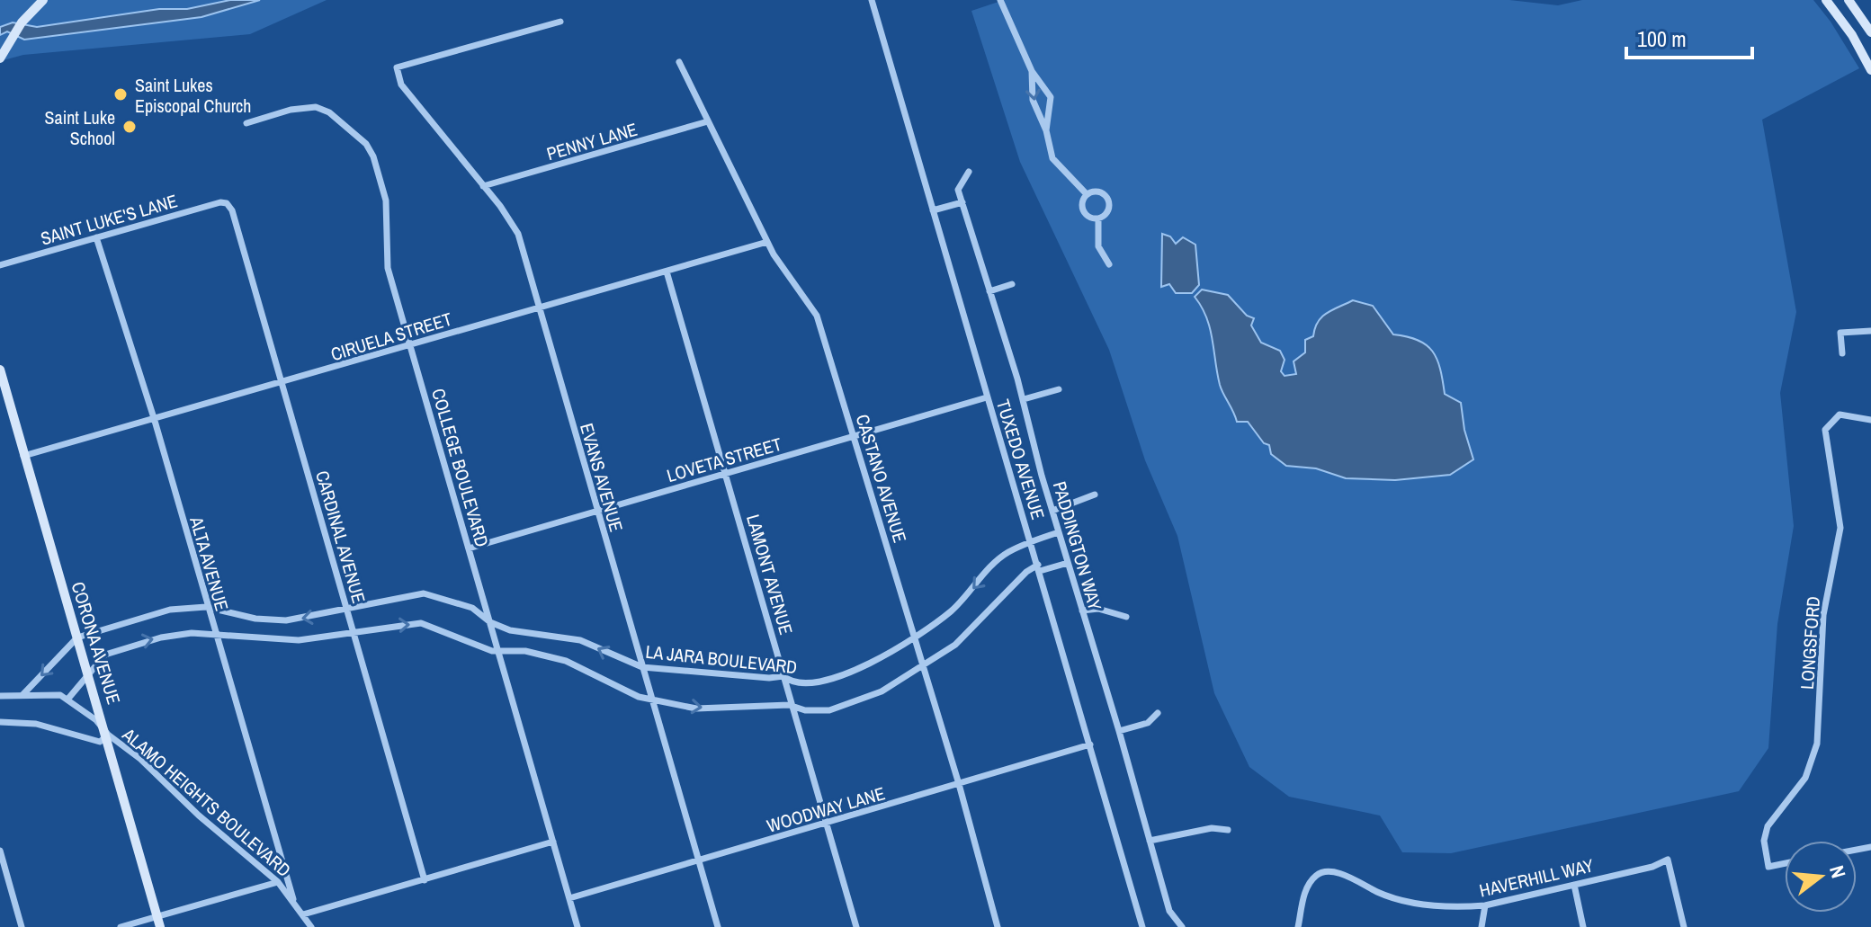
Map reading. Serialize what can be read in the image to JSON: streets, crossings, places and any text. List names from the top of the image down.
{
  "streets": {
    "street": [
      "PENNY LANE",
      "SAINT LUKE'S LANE",
      "CIRUELA STREET",
      "LOVETA STREET",
      "TUXEDO AVENUE",
      "COLLEGE BOULEVARD",
      "EVANS AVENUE",
      "CASTANO AVENUE",
      "CARDINAL AVENUE",
      "PADDINGTON WAY",
      "ALTA AVENUE",
      "LAMONT AVENUE",
      "CORONA AVENUE",
      "LONGSFORD",
      "LA JARA BOULEVARD",
      "ALAMO HEIGHTS BOULEVARD",
      "WOODWAY LANE",
      "HAVERHILL WAY"
    ]
  },
  "crossings": [
    ["PENNY LANE", "EVANS AVENUE"],
    ["PENNY LANE", "CASTANO AVENUE"],
    ["SAINT LUKE'S LANE", "CARDINAL AVENUE"],
    ["SAINT LUKE'S LANE", "ALTA AVENUE"],
    ["CIRUELA STREET", "COLLEGE BOULEVARD"],
    ["CIRUELA STREET", "EVANS AVENUE"],
    ["CIRUELA STREET", "CASTANO AVENUE"],
    ["CIRUELA STREET", "CARDINAL AVENUE"],
    ["CIRUELA STREET", "ALTA AVENUE"],
    ["CIRUELA STREET", "LAMONT AVENUE"],
    ["CIRUELA STREET", "CORONA AVENUE"],
    ["LOVETA STREET", "TUXEDO AVENUE"],
    ["LOVETA STREET", "COLLEGE BOULEVARD"],
    ["LOVETA STREET", "EVANS AVENUE"],
    ["LOVETA STREET", "CASTANO AVENUE"],
    ["LOVETA STREET", "LAMONT AVENUE"],
    ["TUXEDO AVENUE", "LA JARA BOULEVARD"],
    ["TUXEDO AVENUE", "WOODWAY LANE"],
    ["COLLEGE BOULEVARD", "LA JARA BOULEVARD"],
    ["COLLEGE BOULEVARD", "WOODWAY LANE"],
    ["EVANS AVENUE", "LA JARA BOULEVARD"],
    ["EVANS AVENUE", "WOODWAY LANE"],
    ["CASTANO AVENUE", "LA JARA BOULEVARD"],
    ["CASTANO AVENUE", "WOODWAY LANE"],
    ["CARDINAL AVENUE", "LA JARA BOULEVARD"],
    ["PADDINGTON WAY", "LA JARA BOULEVARD"],
    ["ALTA AVENUE", "LA JARA BOULEVARD"],
    ["ALTA AVENUE", "ALAMO HEIGHTS BOULEVARD"],
    ["LAMONT AVENUE", "LA JARA BOULEVARD"],
    ["LAMONT AVENUE", "WOODWAY LANE"],
    ["CORONA AVENUE", "LA JARA BOULEVARD"],
    ["CORONA AVENUE", "ALAMO HEIGHTS BOULEVARD"],
    ["LA JARA BOULEVARD", "ALAMO HEIGHTS BOULEVARD"]
  ],
  "places": ["Saint Lukes Episcopal Church", "Saint Luke School"],
  "scale_bar": "100 m",
  "north": "right"
}
